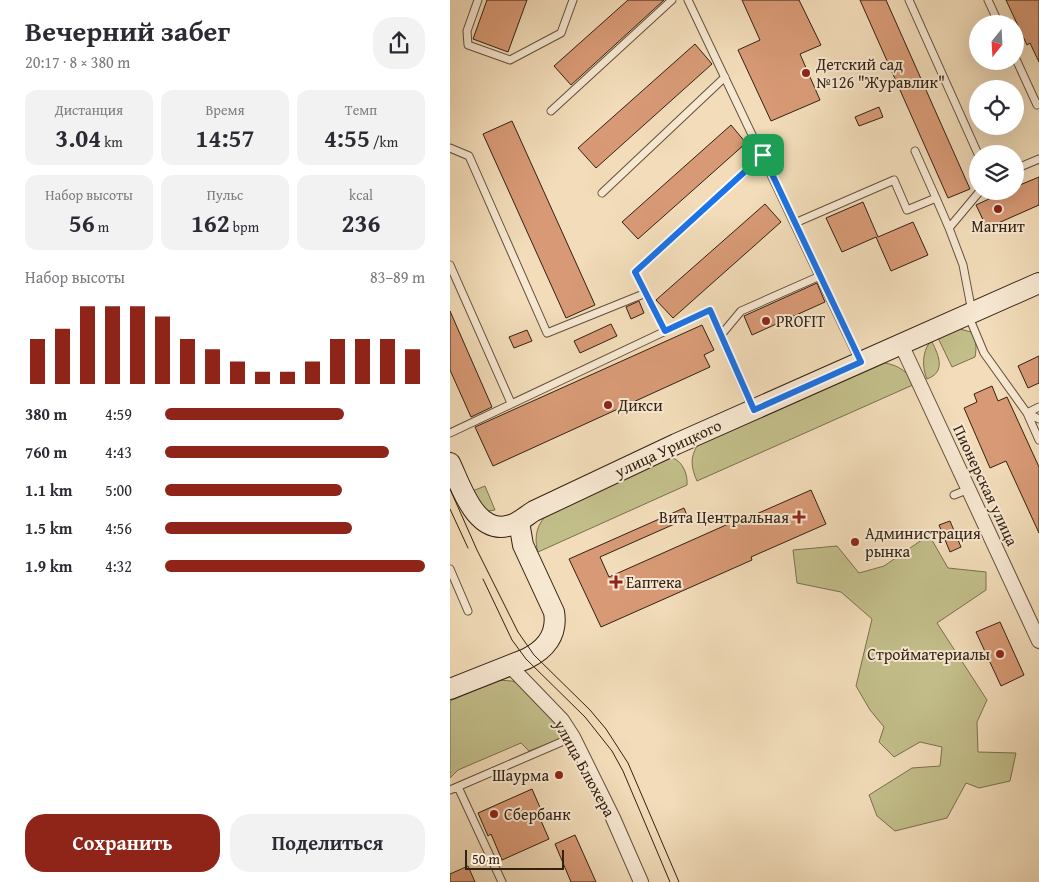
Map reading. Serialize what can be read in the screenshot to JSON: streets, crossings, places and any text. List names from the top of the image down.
{
  "streets": {
    "street": ["улица Урицкого", "Пионерская улица", "улица Блюхера"]
  },
  "crossings": [
    ["улица Урицкого", "Пионерская улица"]
  ],
  "places": {
    "other": [
      "Детский сад №126 \"Журавлик\"",
      "Магнит",
      "PROFIT",
      "Дикси",
      "Администрация рынка",
      "Стройматериалы",
      "Шаурма",
      "Сбербанк"
    ],
    "health": ["Вита Центральная", "Еаптека"]
  },
  "scale_bar": "50 m",
  "north": "bottom",
  "page": {
    "heading": ["Вечерний забег", "20:17 · 8 × 380 m"],
    "stats": [
      ["Дистанция", "3.04 km"],
      ["Время", "14:57"],
      ["Темп", "4:55 /km"],
      ["Набор высоты", "56 m"],
      ["Пульс", "162 bpm"],
      ["kcal", "236"]
    ],
    "chart": ["Набор высоты", "83–89 m"],
    "list": [
      {
        "name": "380 m",
        "note": "4:59"
      },
      {
        "name": "760 m",
        "note": "4:43"
      },
      {
        "name": "1.1 km",
        "note": "5:00"
      },
      {
        "name": "1.5 km",
        "note": "4:56"
      },
      {
        "name": "1.9 km",
        "note": "4:32"
      }
    ],
    "buttons": ["Сохранить", "Поделиться"],
    "scale": "50 m"
  }
}
